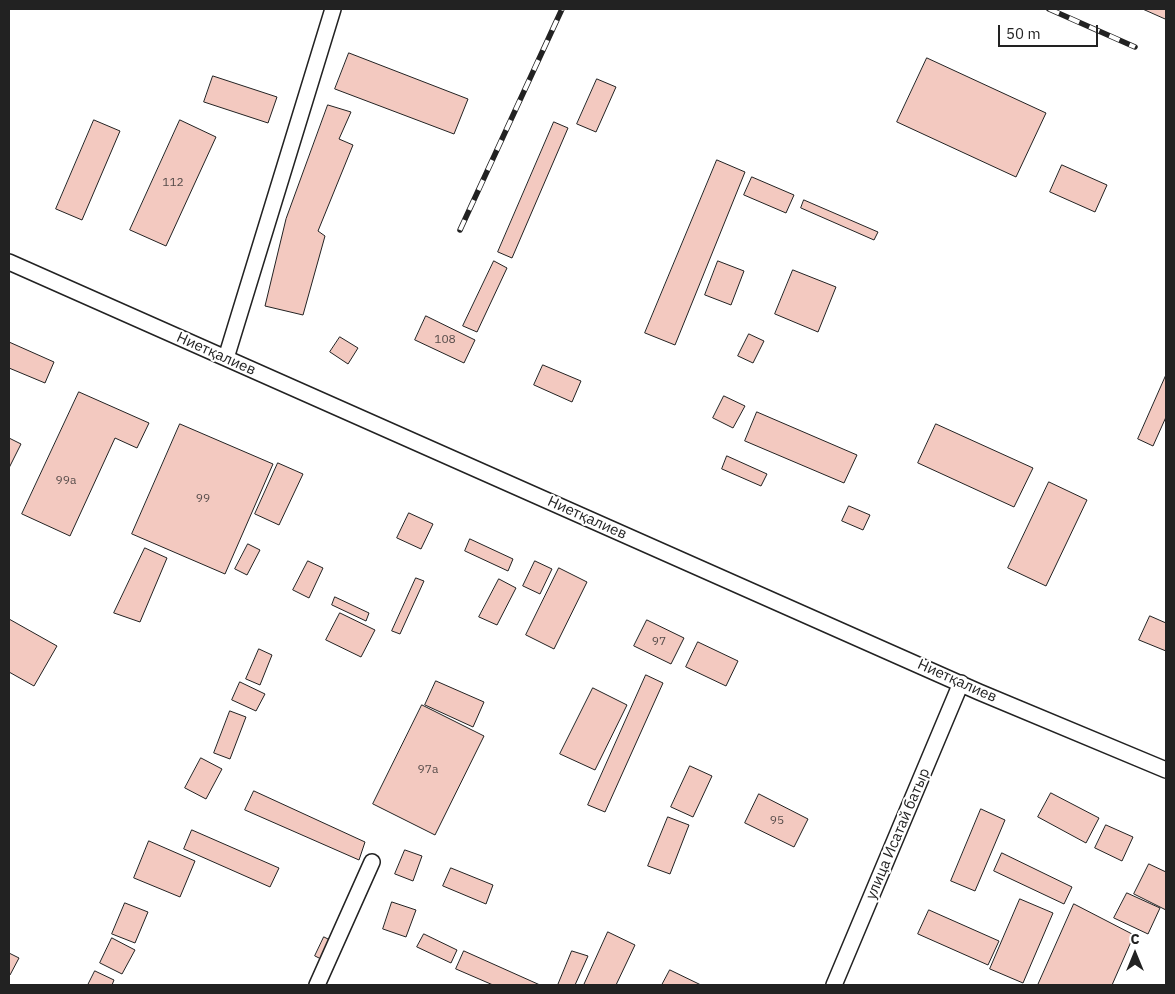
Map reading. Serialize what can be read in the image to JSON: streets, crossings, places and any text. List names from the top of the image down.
{
  "streets": {
    "street": ["Ниетқалиев", "улица Исатай батыр"]
  },
  "crossings": [
    ["Ниетқалиев", "улица Исатай батыр"]
  ],
  "house_numbers": [
    "112",
    "108",
    "99а",
    "99",
    "97",
    "97а",
    "95"
  ],
  "scale_bar": "50 m",
  "north": "top"
}
